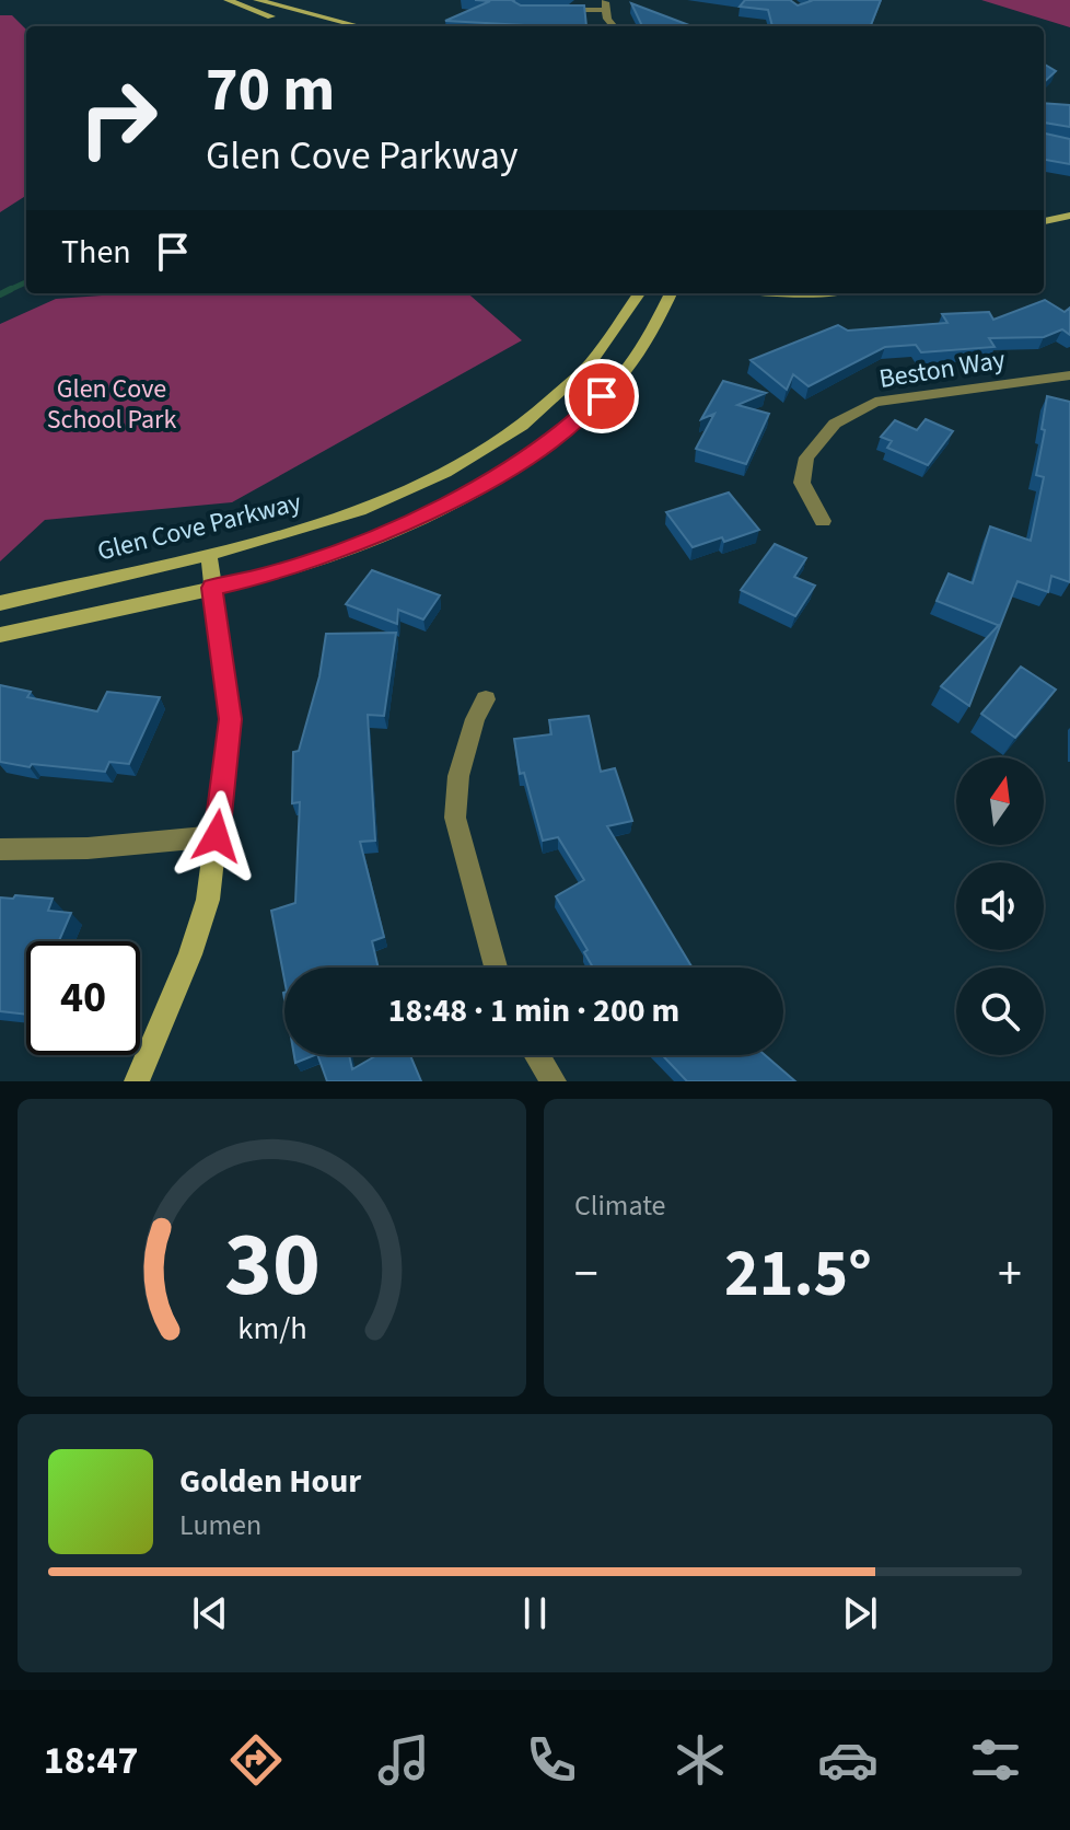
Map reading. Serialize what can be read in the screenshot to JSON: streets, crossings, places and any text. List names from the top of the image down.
{
  "streets": {
    "main road": ["Glen Cove Parkway"],
    "street": ["Beston Way"]
  },
  "parks": ["Glen Cove School Park"],
  "north": "top",
  "page": {
    "turn": ["70 m", "Glen Cove Parkway"],
    "then": "Then",
    "limit": "40",
    "trip": "18:48 · 1 min · 200 m",
    "tile": "Climate",
    "heat": ["−", "21.5°", "+"],
    "song": ["Golden Hour", "Lumen"],
    "tabs": "18:47",
    "gauge": ["30", "km/h"]
  }
}
